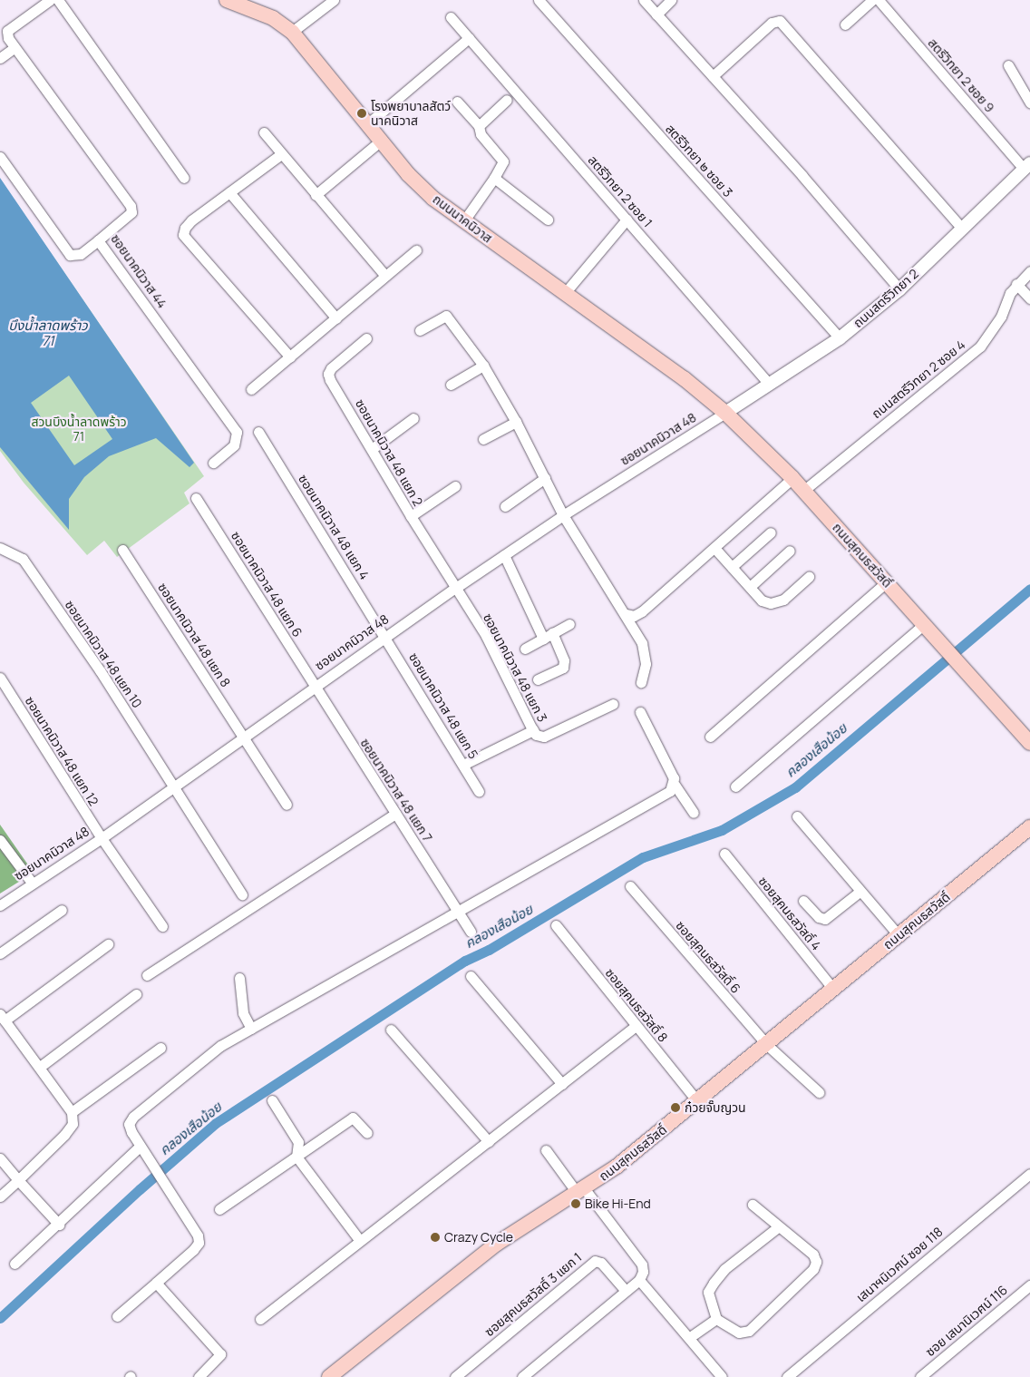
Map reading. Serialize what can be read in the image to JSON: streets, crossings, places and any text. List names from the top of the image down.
{
  "streets": {
    "main road": ["ถนนนาคนิวาส", "ถนนสุคนธสวัสดิ์"],
    "street": [
      "สตรีวิทยา 2 ซอย 9",
      "สตรีวิทยา ๒ ซอย 3",
      "สตรีวิทยา 2 ซอย 1",
      "ซอยนาคนิวาส 44",
      "ถนนสตรีวิทยา 2",
      "ถนนสตรีวิทยา 2 ซอย 4",
      "ซอยนาคนิวาส 48",
      "ซอยนาคนิวาส 48 แยก 2",
      "ซอยนาคนิวาส 48 แยก 4",
      "ซอยนาคนิวาส 48 แยก 6",
      "ซอยนาคนิวาส 48 แยก 8",
      "ซอยนาคนิวาส 48 แยก 10",
      "ซอยนาคนิวาส 48 แยก 3",
      "ซอยนาคนิวาส 48 แยก 5",
      "ซอยนาคนิวาส 48 แยก 12",
      "ซอยนาคนิวาส 48 แยก 7",
      "ซอยสุคนธสวัสดิ์ 4",
      "ซอยสุคนธสวัสดิ์ 6",
      "ซอยสุคนธสวัสดิ์ 8",
      "เสนาฯนิเวศน์ ซอย 118",
      "ซอยสุคนธสวัสดิ์ 3 แยก 1",
      "ซอย เสนานิเวศน์ 116"
    ]
  },
  "crossings": [
    ["สตรีวิทยา 2 ซอย 9", "ถนนสตรีวิทยา 2"],
    ["สตรีวิทยา ๒ ซอย 3", "ถนนสตรีวิทยา 2"],
    ["สตรีวิทยา 2 ซอย 1", "ถนนสตรีวิทยา 2"],
    ["ถนนนาคนิวาส", "ถนนสตรีวิทยา 2"],
    ["ถนนนาคนิวาส", "ซอยนาคนิวาส 48"],
    ["ถนนนาคนิวาส", "ถนนสุคนธสวัสดิ์"],
    ["ถนนสตรีวิทยา 2", "ซอยนาคนิวาส 48"],
    ["ถนนสตรีวิทยา 2", "ถนนสุคนธสวัสดิ์"],
    ["ถนนสตรีวิทยา 2 ซอย 4", "ถนนสุคนธสวัสดิ์"],
    ["ซอยนาคนิวาส 48", "ซอยนาคนิวาส 48 แยก 2"],
    ["ซอยนาคนิวาส 48", "ซอยนาคนิวาส 48 แยก 4"],
    ["ซอยนาคนิวาส 48", "ถนนสุคนธสวัสดิ์"],
    ["ซอยนาคนิวาส 48", "ซอยนาคนิวาส 48 แยก 6"],
    ["ซอยนาคนิวาส 48", "ซอยนาคนิวาส 48 แยก 8"],
    ["ซอยนาคนิวาส 48", "ซอยนาคนิวาส 48 แยก 10"],
    ["ซอยนาคนิวาส 48", "ซอยนาคนิวาส 48 แยก 3"],
    ["ซอยนาคนิวาส 48", "ซอยนาคนิวาส 48 แยก 5"],
    ["ซอยนาคนิวาส 48", "ซอยนาคนิวาส 48 แยก 12"],
    ["ซอยนาคนิวาส 48", "ซอยนาคนิวาส 48 แยก 7"],
    ["ซอยนาคนิวาส 48 แยก 2", "ซอยนาคนิวาส 48 แยก 3"],
    ["ซอยนาคนิวาส 48 แยก 4", "ซอยนาคนิวาส 48 แยก 5"],
    ["ถนนสุคนธสวัสดิ์", "ซอยสุคนธสวัสดิ์ 4"],
    ["ถนนสุคนธสวัสดิ์", "ซอยสุคนธสวัสดิ์ 6"],
    ["ถนนสุคนธสวัสดิ์", "ซอยสุคนธสวัสดิ์ 8"],
    ["ซอยนาคนิวาส 48 แยก 6", "ซอยนาคนิวาส 48 แยก 7"]
  ],
  "water": ["บึงน้ำลาดพร้าว 71", "คลองเสือน้อย"],
  "parks": ["สวนบึงน้ำลาดพร้าว 71"],
  "places": [
    "โรงพยาบาลสัตว์ นาคนิวาส",
    "ก๋วยจั๊บญวน",
    "Bike Hi-End",
    "Crazy Cycle"
  ]
}
